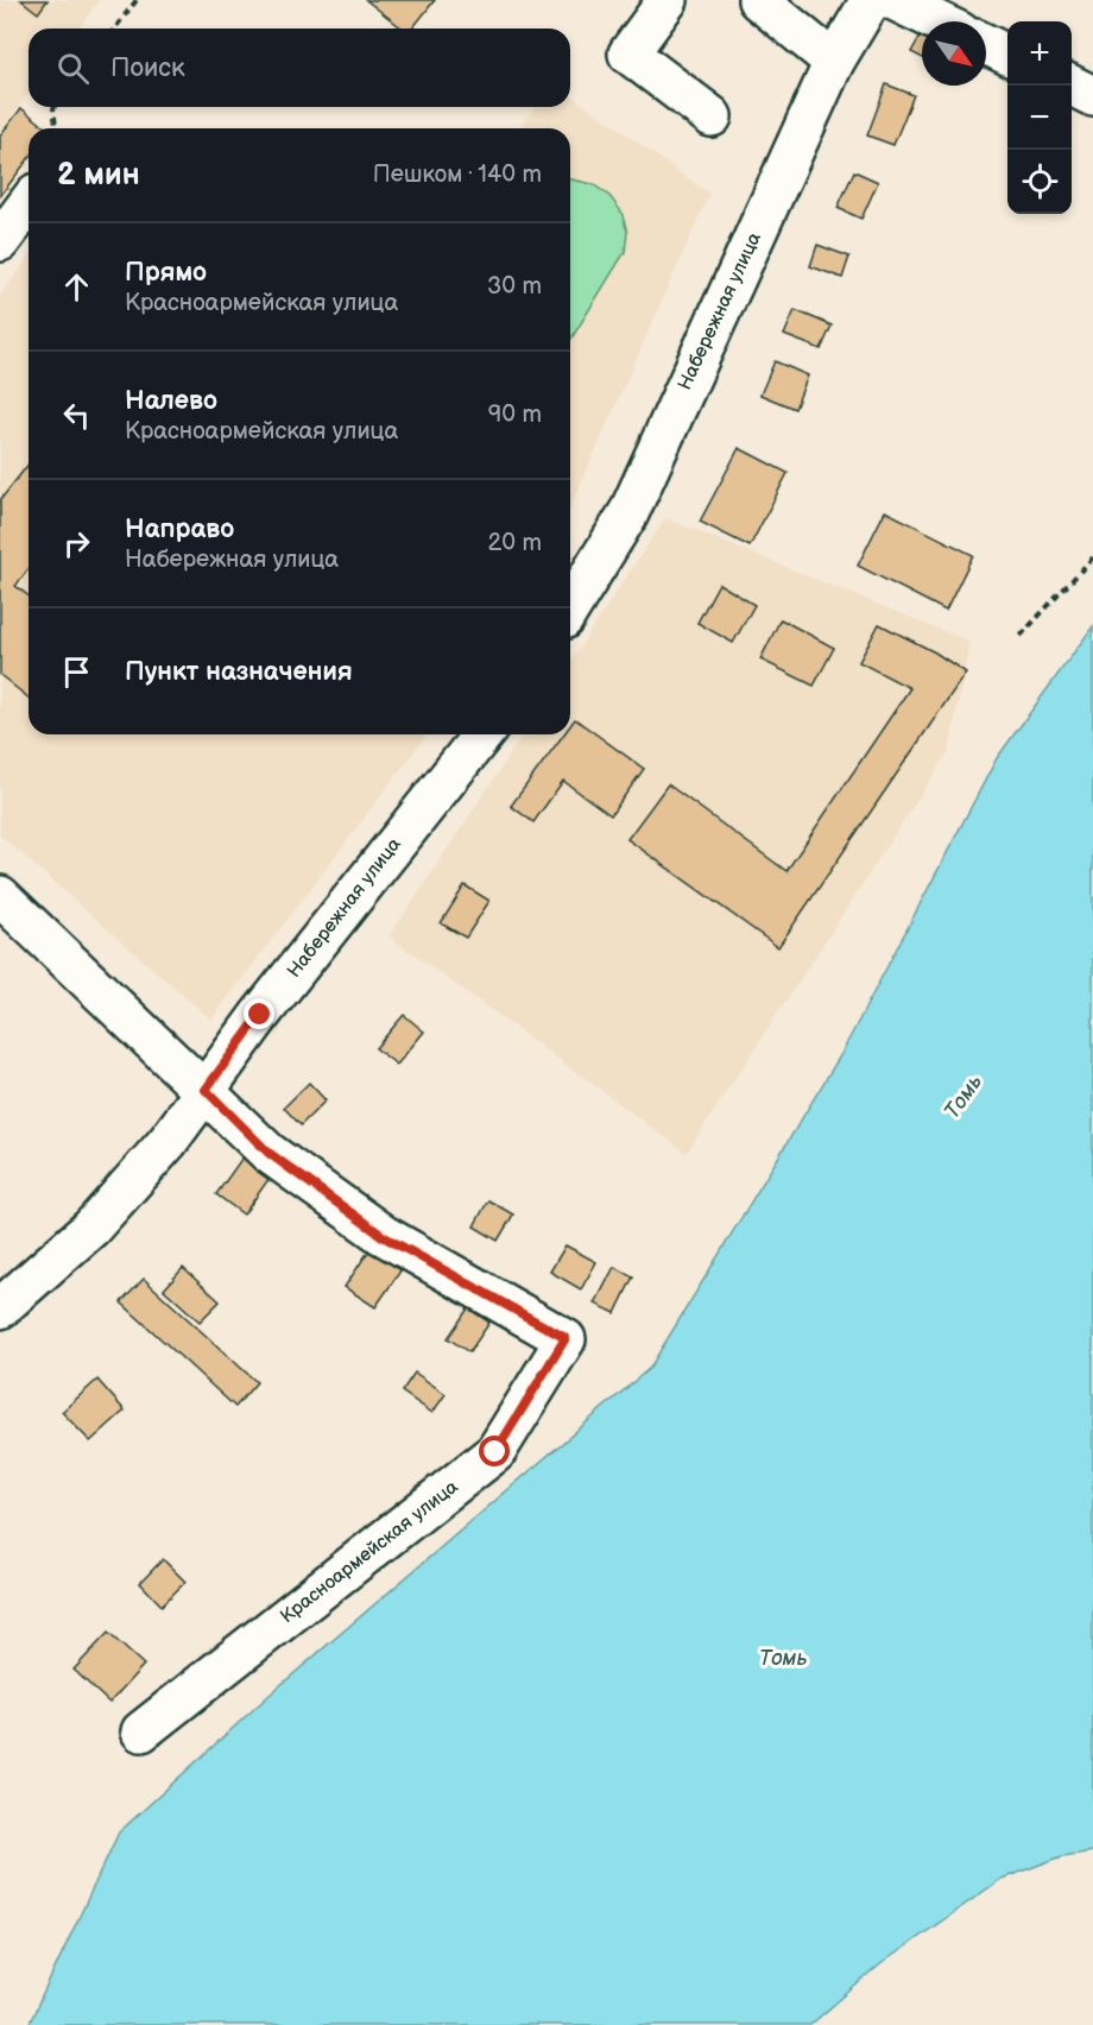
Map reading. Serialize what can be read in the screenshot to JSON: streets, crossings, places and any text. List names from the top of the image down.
{
  "streets": {
    "street": ["Набережная улица", "Красноармейская улица"]
  },
  "crossings": [
    ["Набережная улица", "Красноармейская улица"]
  ],
  "water": ["Томь"],
  "north": "bottom right",
  "page": {
    "map_buttons": ["+", "−"],
    "search": "Поиск",
    "heading": ["2 мин", "Пешком · 140 m"],
    "list": [
      ["Прямо", "Красноармейская улица", "30 m"],
      ["Налево", "Красноармейская улица", "90 m"],
      ["Направо", "Набережная улица", "20 m"],
      "Пункт назначения"
    ]
  }
}
